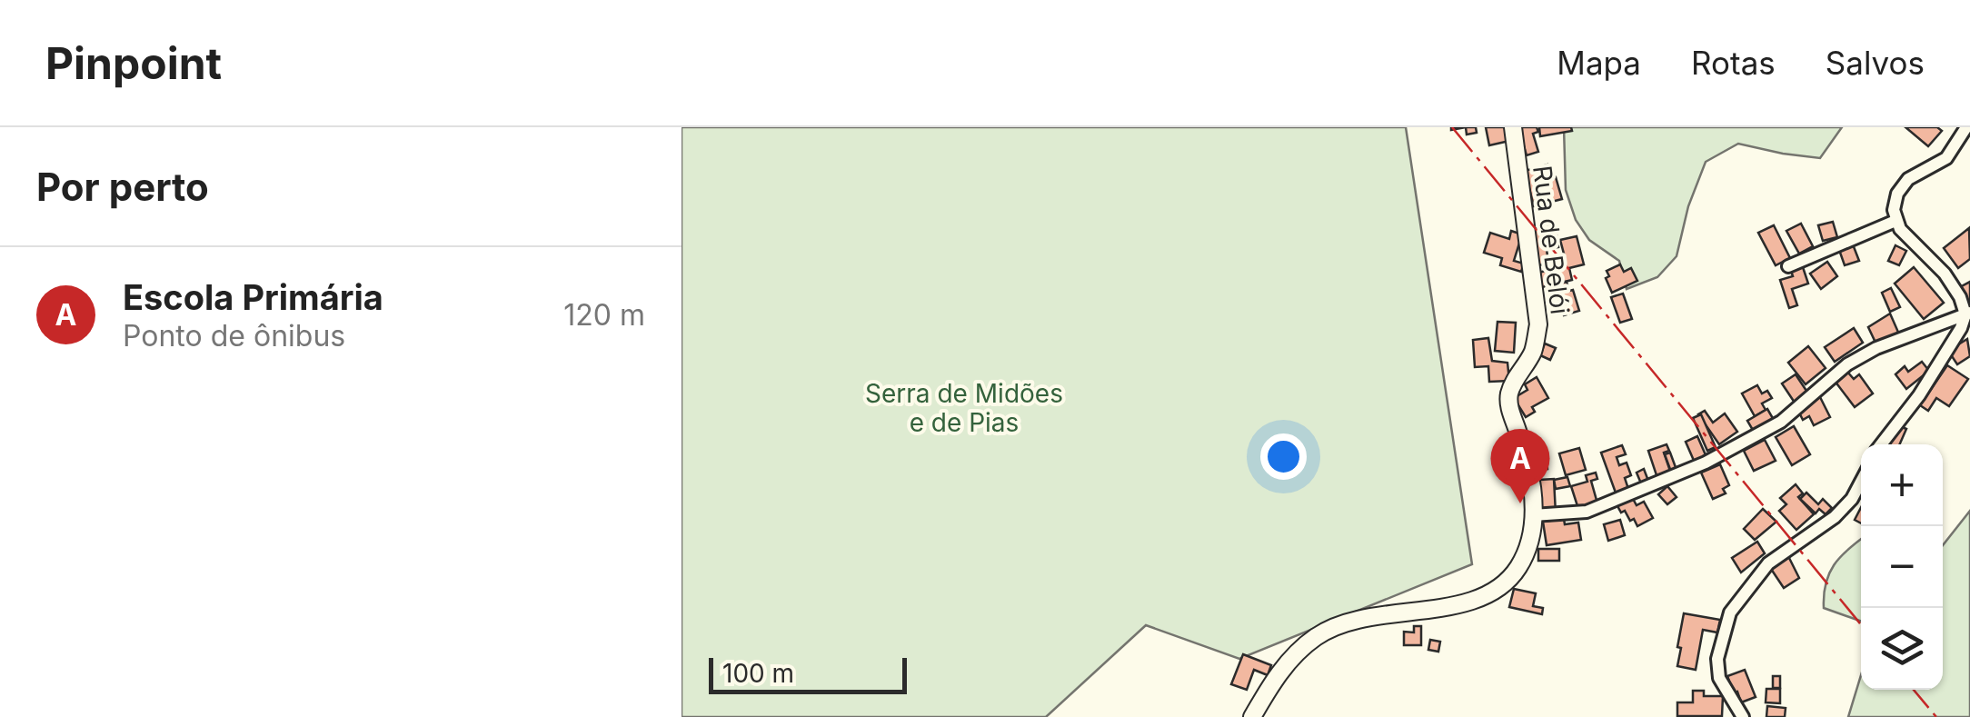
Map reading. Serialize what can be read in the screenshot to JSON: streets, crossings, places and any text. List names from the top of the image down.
{
  "streets": {
    "street": ["Rua de Belói"]
  },
  "parks": ["Serra de Midões e de Pias"],
  "scale_bar": "100 m",
  "page": {
    "header": "Pinpoint",
    "nav": ["Mapa", "Rotas", "Salvos"],
    "heading": "Por perto",
    "list": [
      {
        "mark": "A",
        "name": "Escola Primária",
        "note": "Ponto de ônibus",
        "value": "120 m"
      }
    ],
    "pins": "A",
    "map_buttons": ["+", "−"],
    "scale": "100 m"
  }
}
